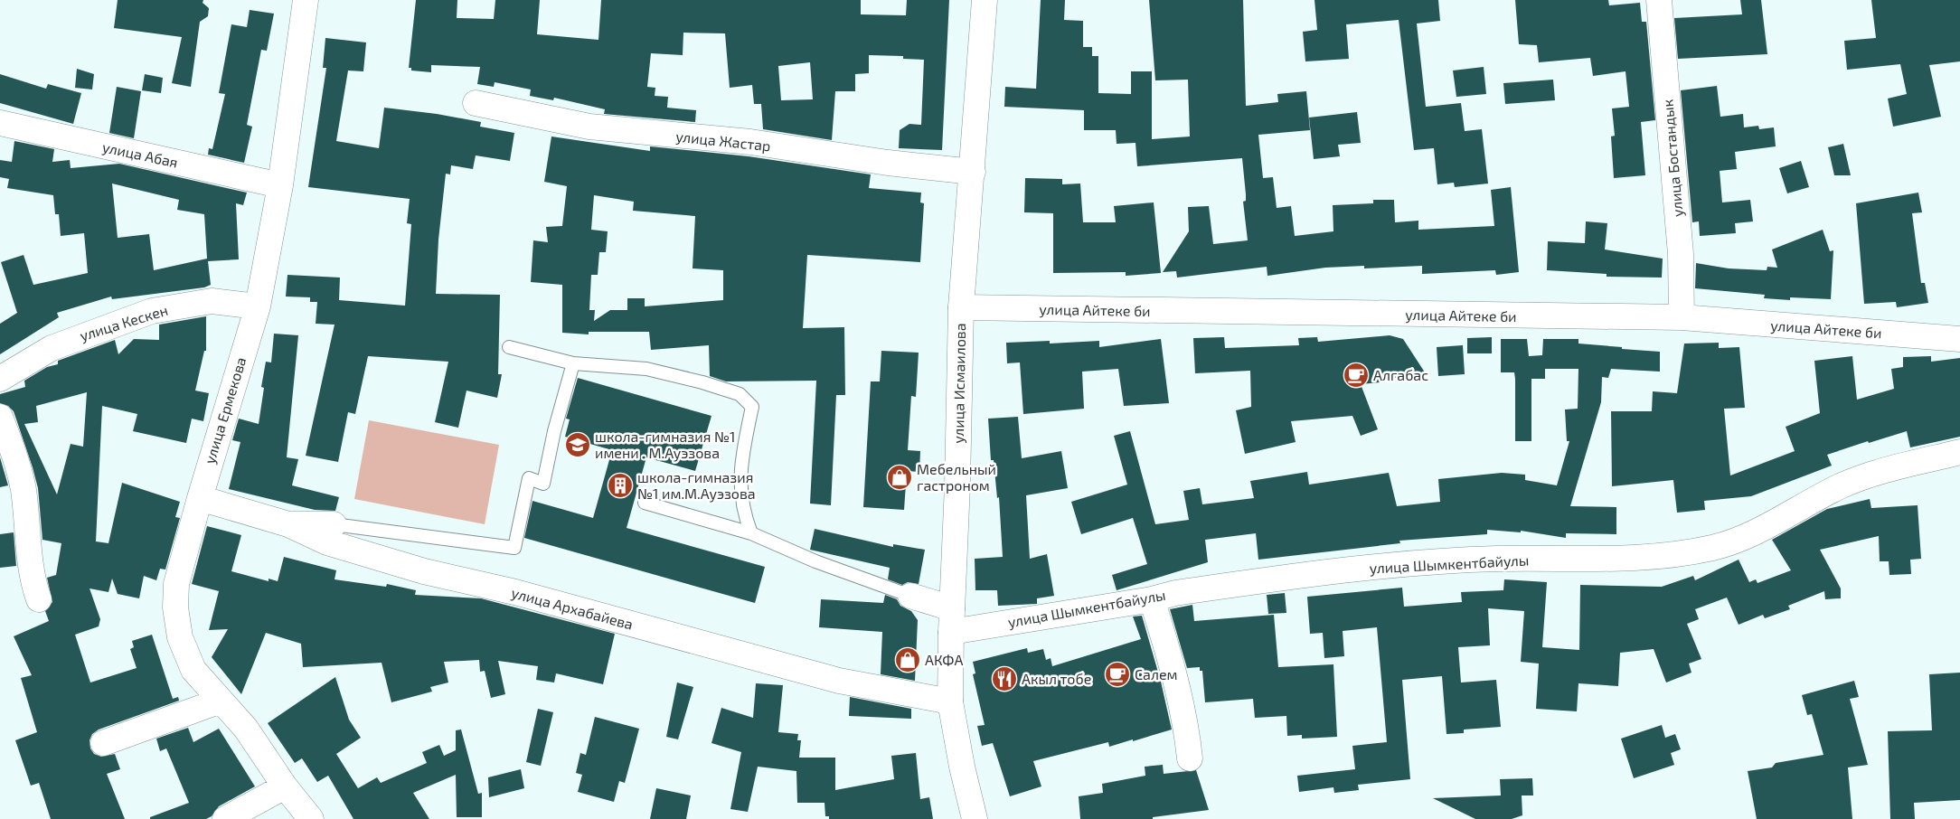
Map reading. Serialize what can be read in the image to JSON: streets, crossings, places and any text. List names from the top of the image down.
{
  "streets": {
    "street": [
      "улица Жастар",
      "улица Абая",
      "улица Бостандык",
      "улица Айтеке би",
      "улица Кескен",
      "улица Исмаилова",
      "улица Ермекова",
      "улица Шымкентбайулы",
      "улица Архабайева"
    ]
  },
  "crossings": [
    ["улица Жастар", "улица Исмаилова"],
    ["улица Абая", "улица Ермекова"],
    ["улица Бостандык", "улица Айтеке би"],
    ["улица Айтеке би", "улица Исмаилова"],
    ["улица Кескен", "улица Ермекова"],
    ["улица Исмаилова", "улица Шымкентбайулы"],
    ["улица Исмаилова", "улица Архабайева"],
    ["улица Ермекова", "улица Архабайева"]
  ],
  "places": {
    "cafe": ["Алгабас", "Салем"],
    "school or university": ["школа-гимназия №1 имени . М.Ауэзова"],
    "shop": ["Мебельный гастроном", "АКФА"],
    "building": ["школа-гимназия №1 им.М.Ауэзова"],
    "restaurant": ["Акыл тобе"]
  }
}
